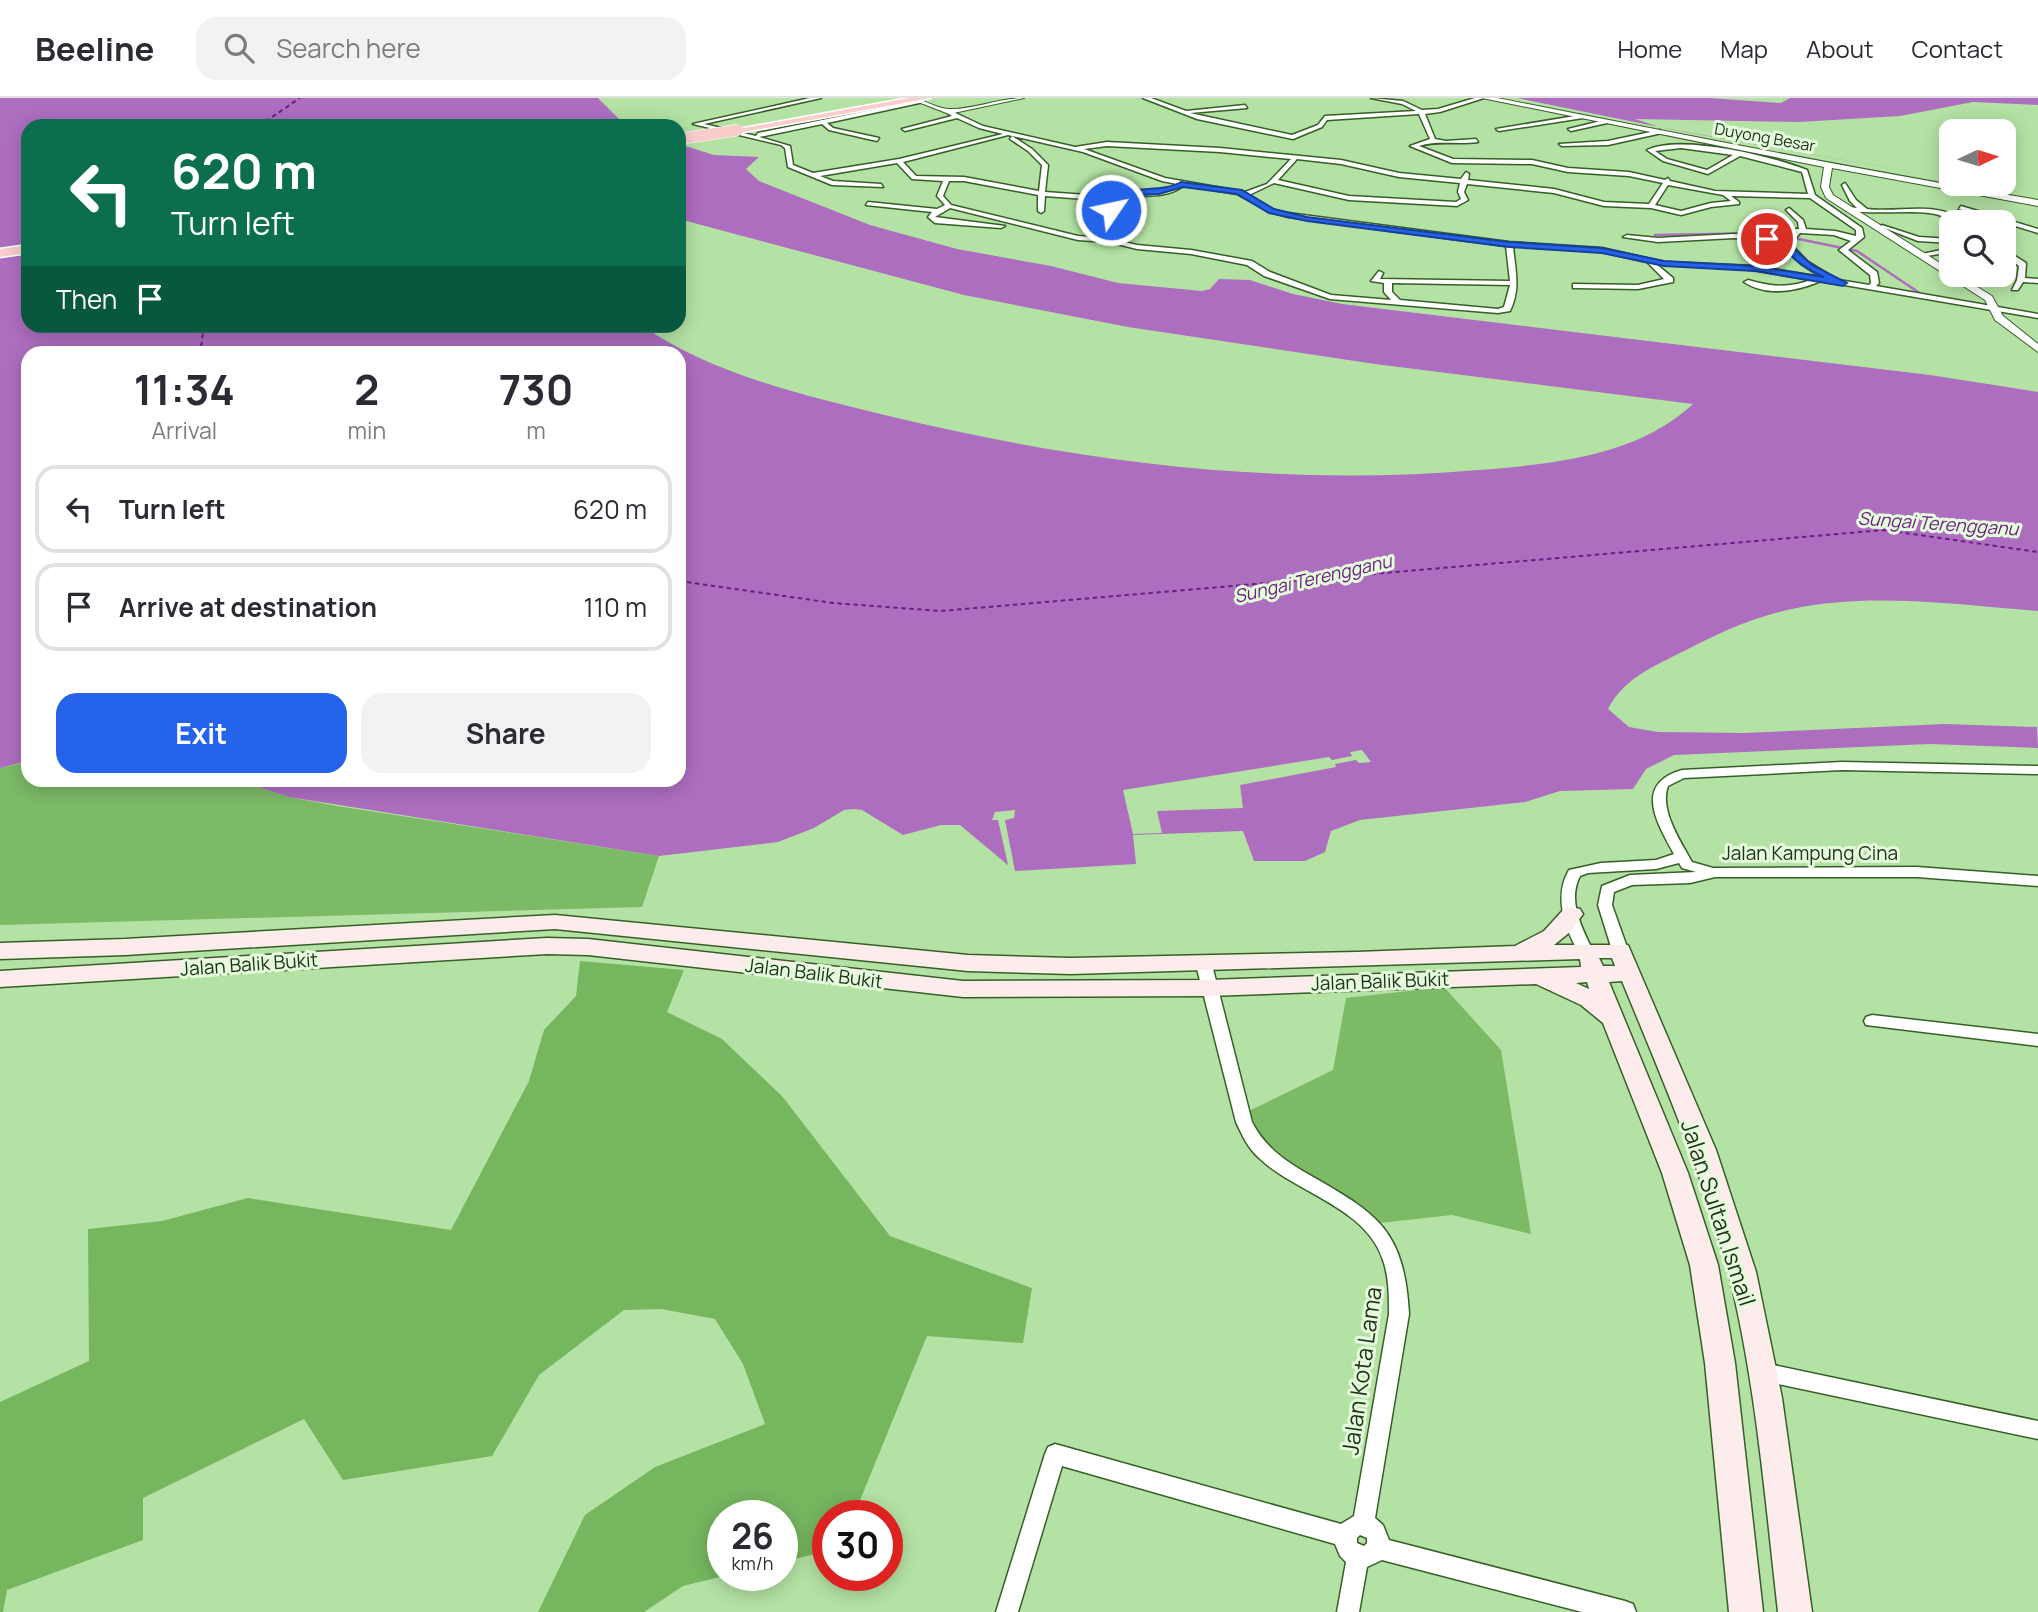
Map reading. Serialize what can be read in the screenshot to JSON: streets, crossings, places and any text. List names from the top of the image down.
{
  "streets": {
    "main road": ["Jalan Balik Bukit", "Jalan Sultan Ismail"],
    "street": ["Duyong Besar", "Jalan Kampung Cina", "Jalan Kota Lama"]
  },
  "crossings": [
    ["Jalan Kampung Cina", "Jalan Balik Bukit"],
    ["Jalan Kampung Cina", "Jalan Sultan Ismail"],
    ["Jalan Balik Bukit", "Jalan Sultan Ismail"],
    ["Jalan Balik Bukit", "Jalan Kota Lama"]
  ],
  "water": ["Sungai Terengganu"],
  "north": "right",
  "page": {
    "header": "Beeline",
    "search": "Search here",
    "nav": [
      "Home",
      "Map",
      "About",
      "Contact"
    ],
    "turn": ["620 m", "Turn left"],
    "then": "Then",
    "eta": [
      "11:34",
      "Arrival",
      "2",
      "min",
      "730",
      "m"
    ],
    "list": [
      {
        "name": "Turn left",
        "value": "620 m"
      },
      {
        "name": "Arrive at destination",
        "value": "110 m"
      }
    ],
    "buttons": ["Exit", "Share"],
    "speed": "26 km/h",
    "limit": "30"
  }
}
